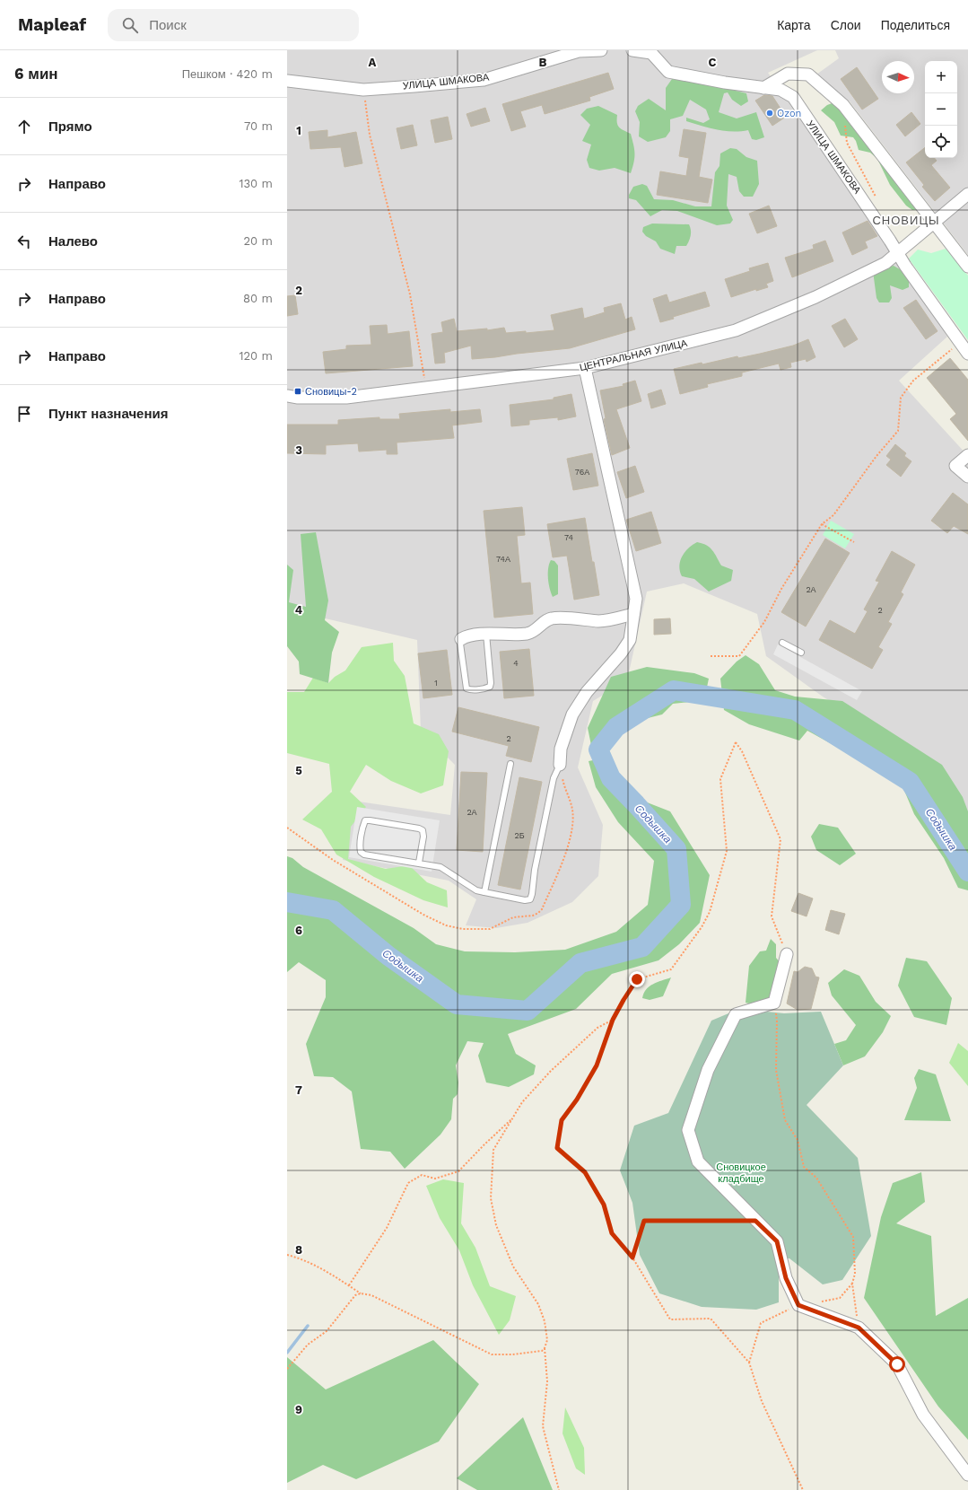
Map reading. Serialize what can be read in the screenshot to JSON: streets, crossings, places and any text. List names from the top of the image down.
{
  "streets": {
    "street": ["УЛИЦА ШМАКОВА", "ЦЕНТРАЛЬНАЯ УЛИЦА"]
  },
  "crossings": [
    ["УЛИЦА ШМАКОВА", "ЦЕНТРАЛЬНАЯ УЛИЦА"]
  ],
  "districts": ["СНОВИЦЫ"],
  "water": ["Содышка"],
  "parks": ["Сновицкое кладбище"],
  "places": {
    "other": ["Ozon"],
    "transit": ["Сновицы-2"]
  },
  "house_numbers": [
    "76А",
    "74",
    "74А",
    "2А",
    "2",
    "4",
    "1",
    "2",
    "2А",
    "2Б"
  ],
  "north": "right",
  "page": {
    "header": "Mapleaf",
    "search": "Поиск",
    "nav": ["Карта", "Слои", "Поделиться"],
    "heading": ["6 мин", "Пешком · 420 m"],
    "map_buttons": ["+", "−"],
    "list": [
      ["Прямо", "70 m"],
      ["Направо", "130 m"],
      ["Налево", "20 m"],
      ["Направо", "80 m"],
      ["Направо", "120 m"],
      "Пункт назначения"
    ]
  },
  "grid": {
    "columns": ["A", "B", "C"],
    "rows": [
      "1",
      "2",
      "3",
      "4",
      "5",
      "6",
      "7",
      "8",
      "9"
    ]
  }
}
